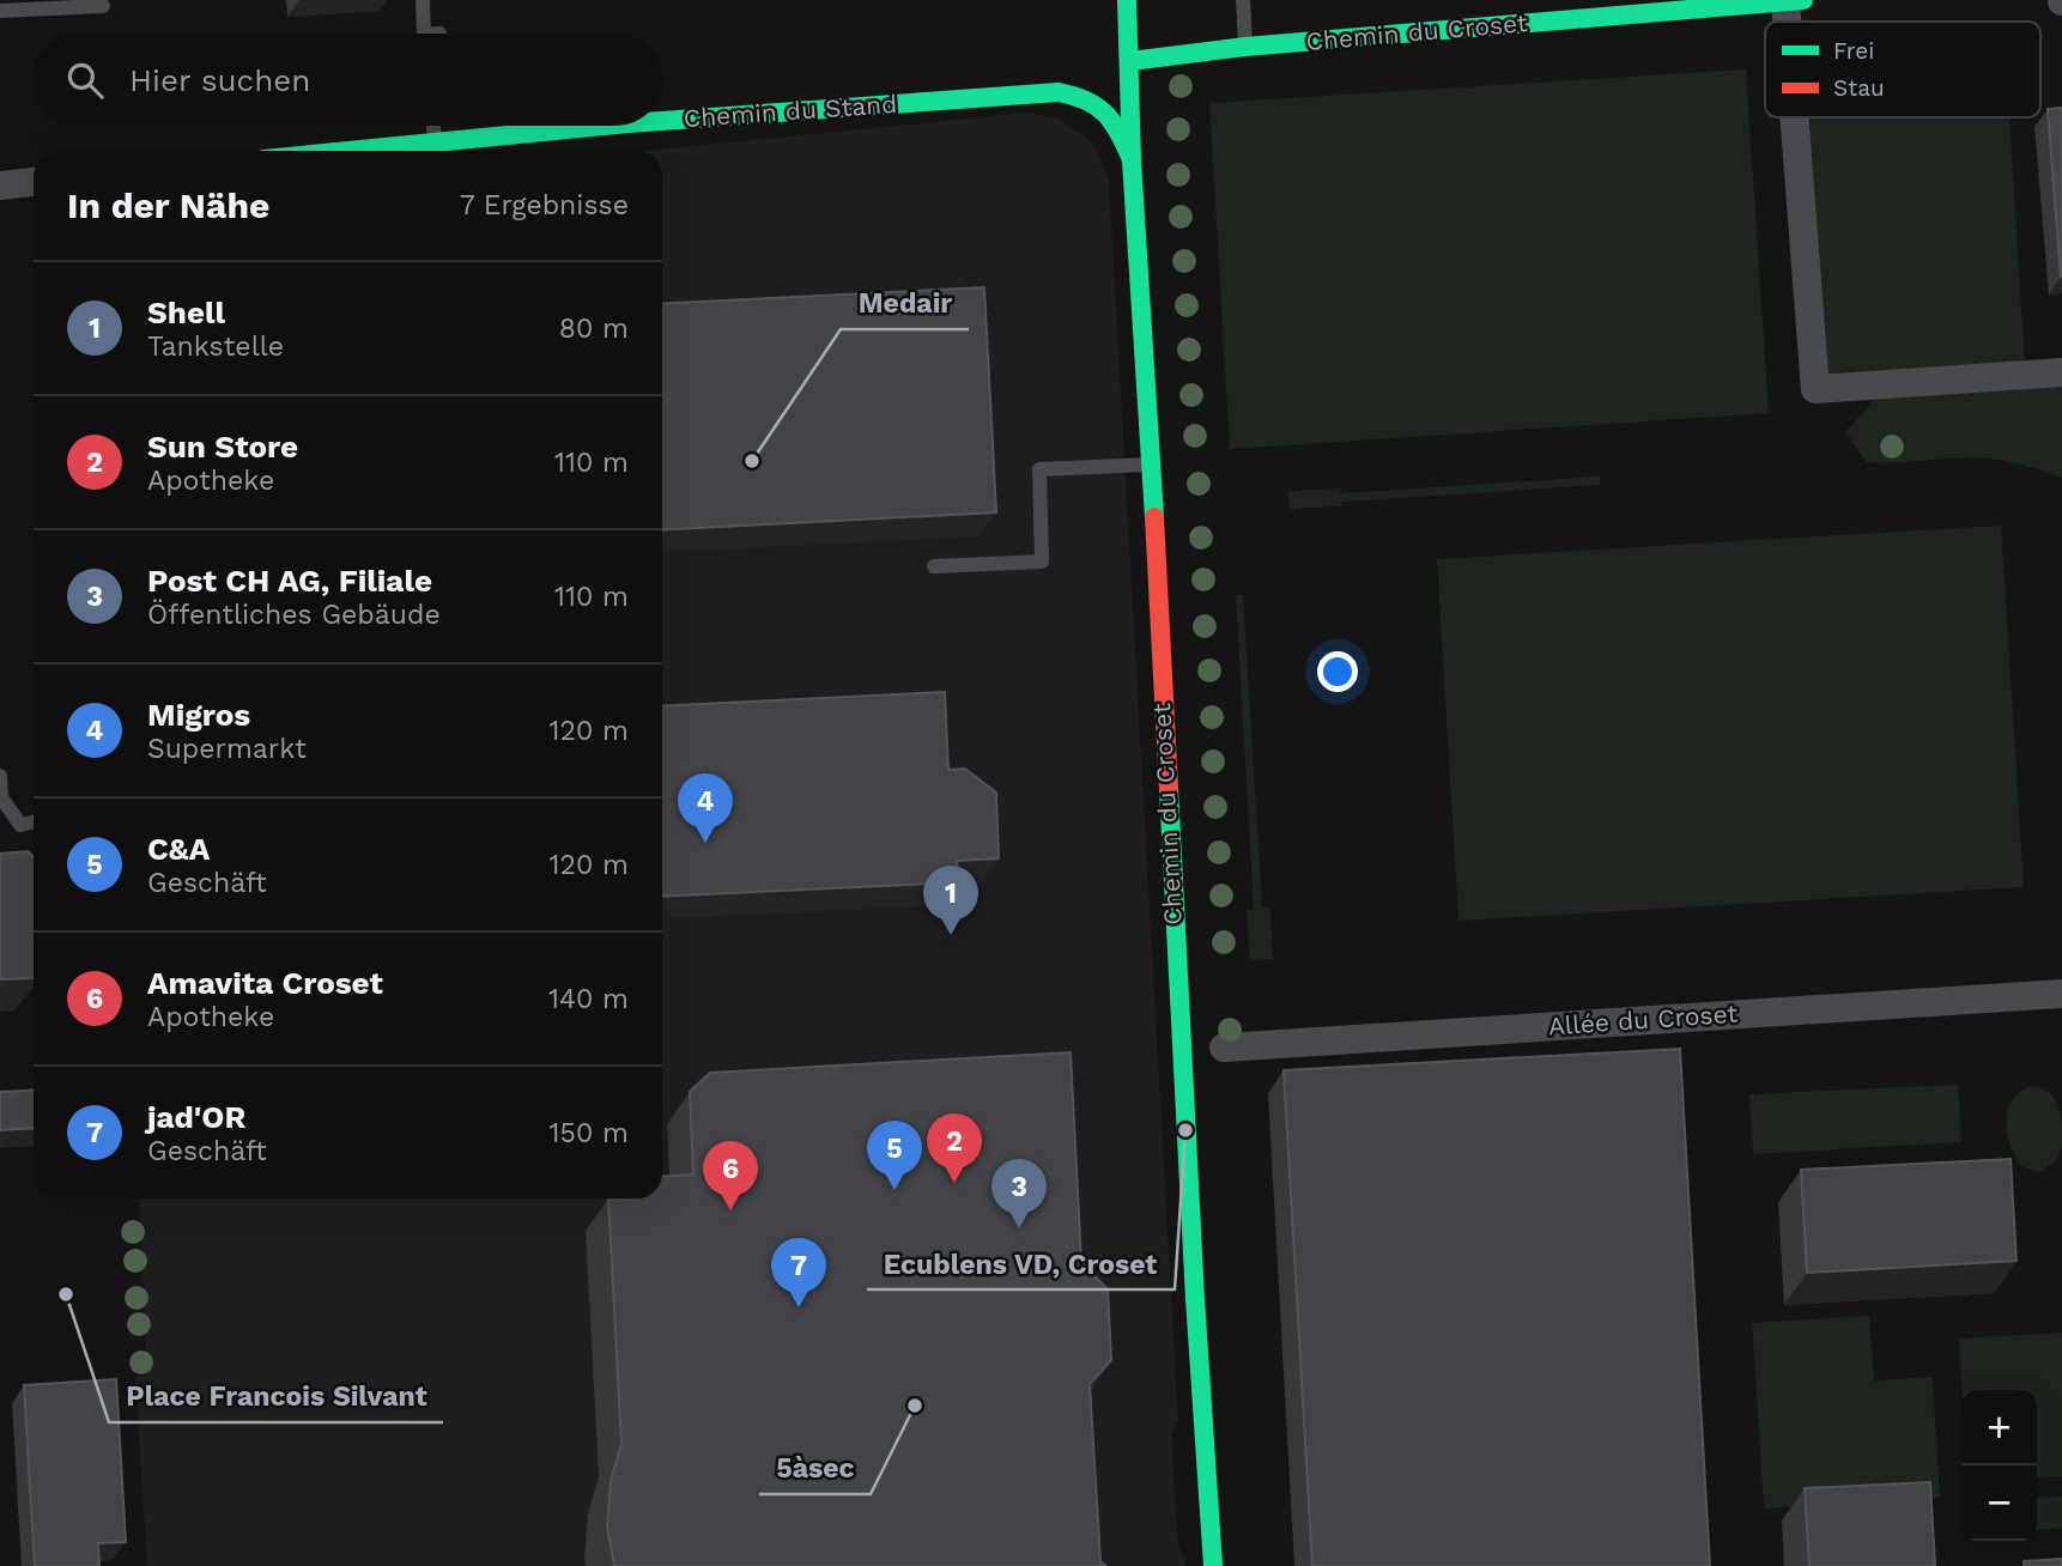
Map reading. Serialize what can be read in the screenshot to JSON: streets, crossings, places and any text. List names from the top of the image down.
{
  "streets": {
    "street": ["Chemin du Croset", "Chemin du Stand", "Allée du Croset"]
  },
  "crossings": [
    ["Chemin du Croset", "Chemin du Stand"]
  ],
  "places": [
    "Medair",
    "Ecublens VD, Croset",
    "Place Francois Silvant",
    "5àsec"
  ],
  "legend": ["Frei", "Stau"],
  "page": {
    "search": "Hier suchen",
    "heading": ["In der Nähe", "7 Ergebnisse"],
    "list": [
      {
        "mark": "1",
        "name": "Shell",
        "note": "Tankstelle",
        "value": "80 m"
      },
      {
        "mark": "2",
        "name": "Sun Store",
        "note": "Apotheke",
        "value": "110 m"
      },
      {
        "mark": "3",
        "name": "Post CH AG, Filiale",
        "note": "Öffentliches Gebäude",
        "value": "110 m"
      },
      {
        "mark": "4",
        "name": "Migros",
        "note": "Supermarkt",
        "value": "120 m"
      },
      {
        "mark": "5",
        "name": "C&A",
        "note": "Geschäft",
        "value": "120 m"
      },
      {
        "mark": "6",
        "name": "Amavita Croset",
        "note": "Apotheke",
        "value": "140 m"
      },
      {
        "mark": "7",
        "name": "jad'OR",
        "note": "Geschäft",
        "value": "150 m"
      }
    ],
    "pins": [
      "4",
      "1",
      "2",
      "5",
      "6",
      "3",
      "7"
    ],
    "map_buttons": ["+", "−"]
  }
}
